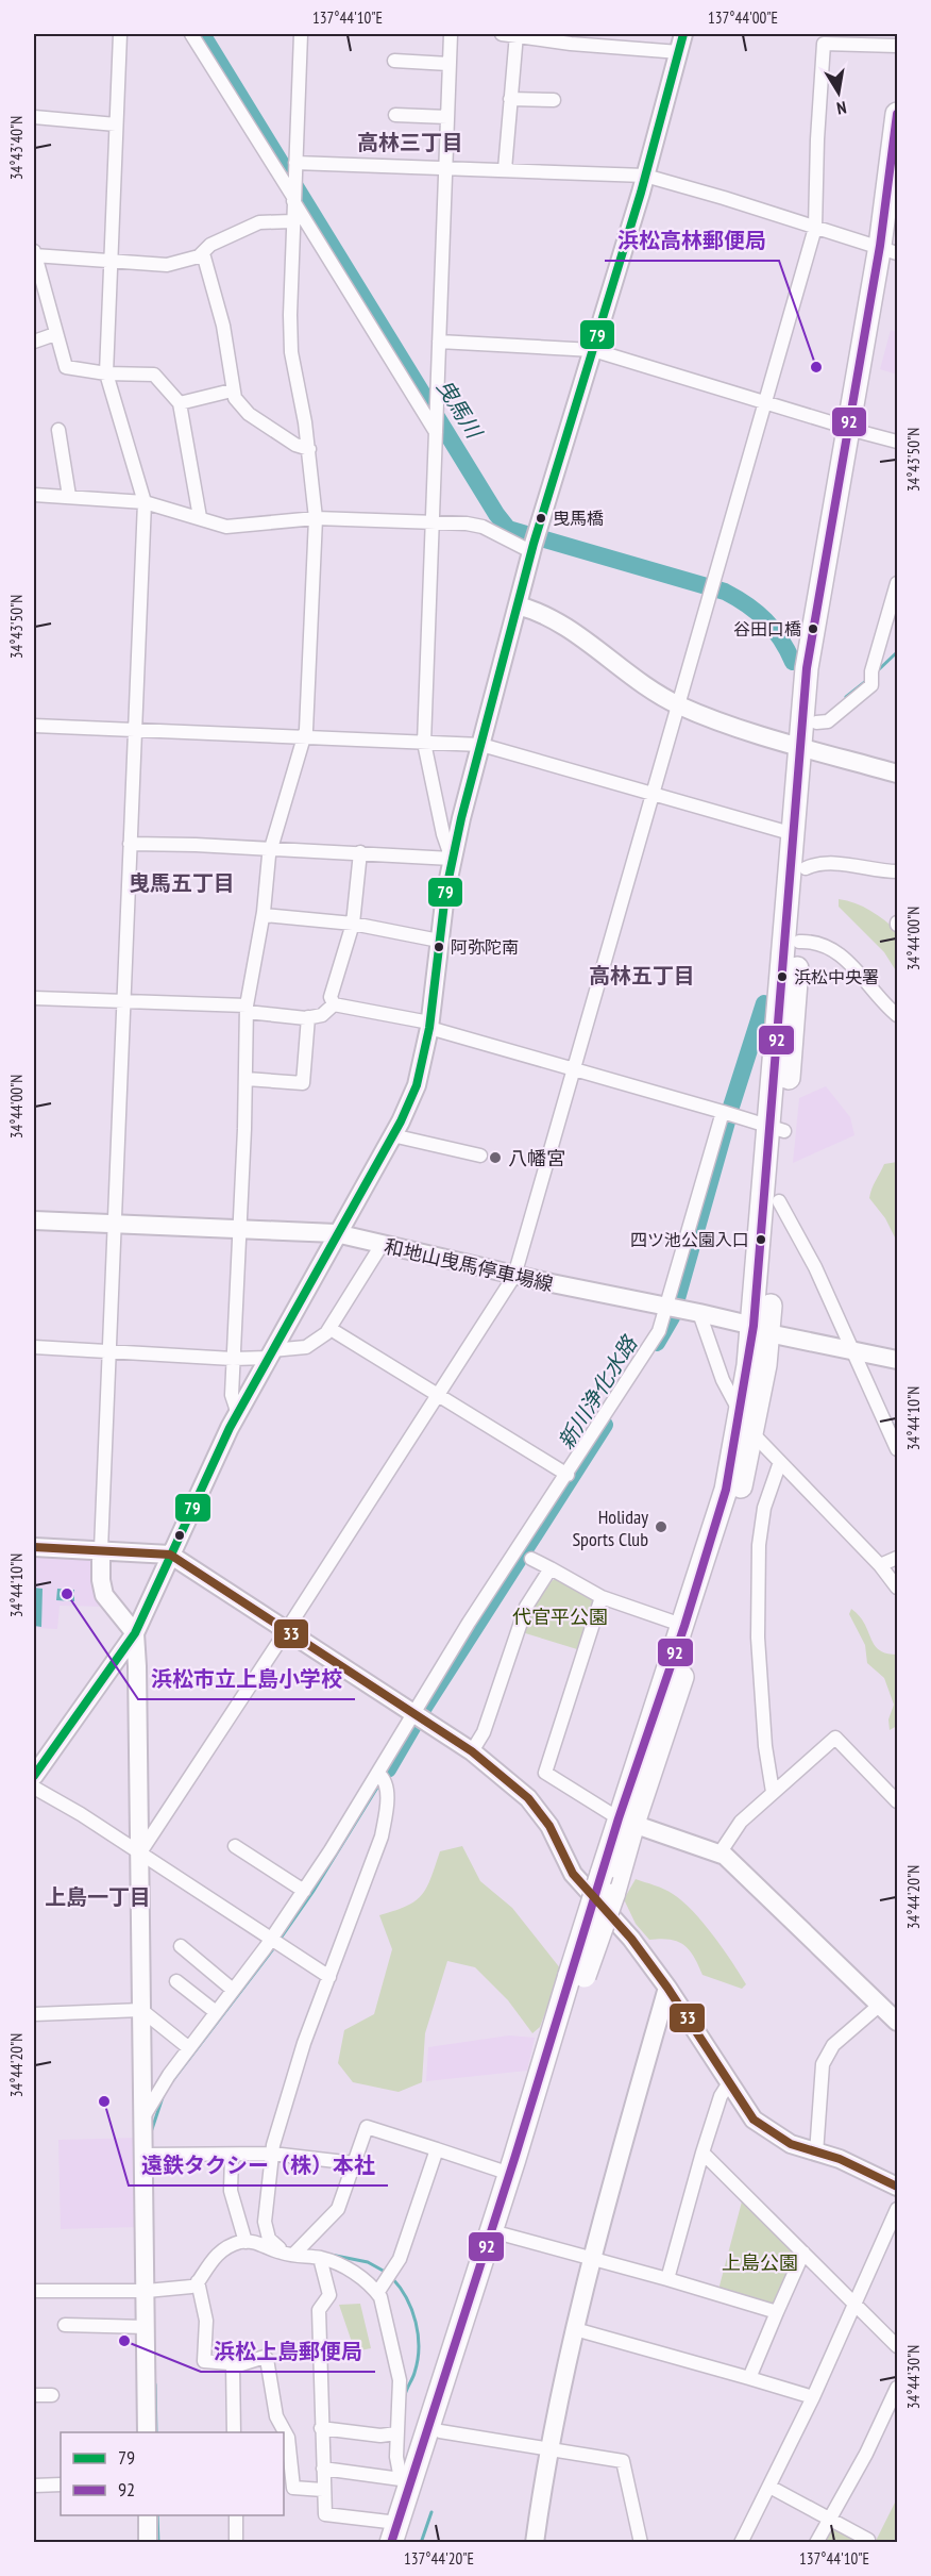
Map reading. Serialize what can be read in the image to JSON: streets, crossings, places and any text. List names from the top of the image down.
{
  "streets": {
    "street": ["和地山曳馬停車場線"]
  },
  "districts": [
    "高林三丁目",
    "曳馬五丁目",
    "高林五丁目",
    "上島一丁目"
  ],
  "water": ["曳馬川", "新川浄化水路"],
  "parks": ["代官平公園", "上島公園"],
  "places": [
    "浜松高林郵便局",
    "曳馬橋",
    "谷田口橋",
    "阿弥陀南",
    "浜松中央署",
    "八幡宮",
    "四ツ池公園入口",
    "Holiday Sports Club",
    "浜松市立上島小学校",
    "遠鉄タクシー（株）本社",
    "浜松上島郵便局"
  ],
  "lines": ["transit line 79", "transit line 92", "transit line 33"],
  "legend": ["79", "92"],
  "north": "bottom",
  "coordinates": [
    "137°44'10\"E",
    "137°44'00\"E",
    "34°43'40\"N",
    "34°43'50\"N",
    "34°44'00\"N",
    "34°44'10\"N",
    "34°44'20\"N",
    "34°44'30\"N",
    "137°44'20\"E"
  ]
}
